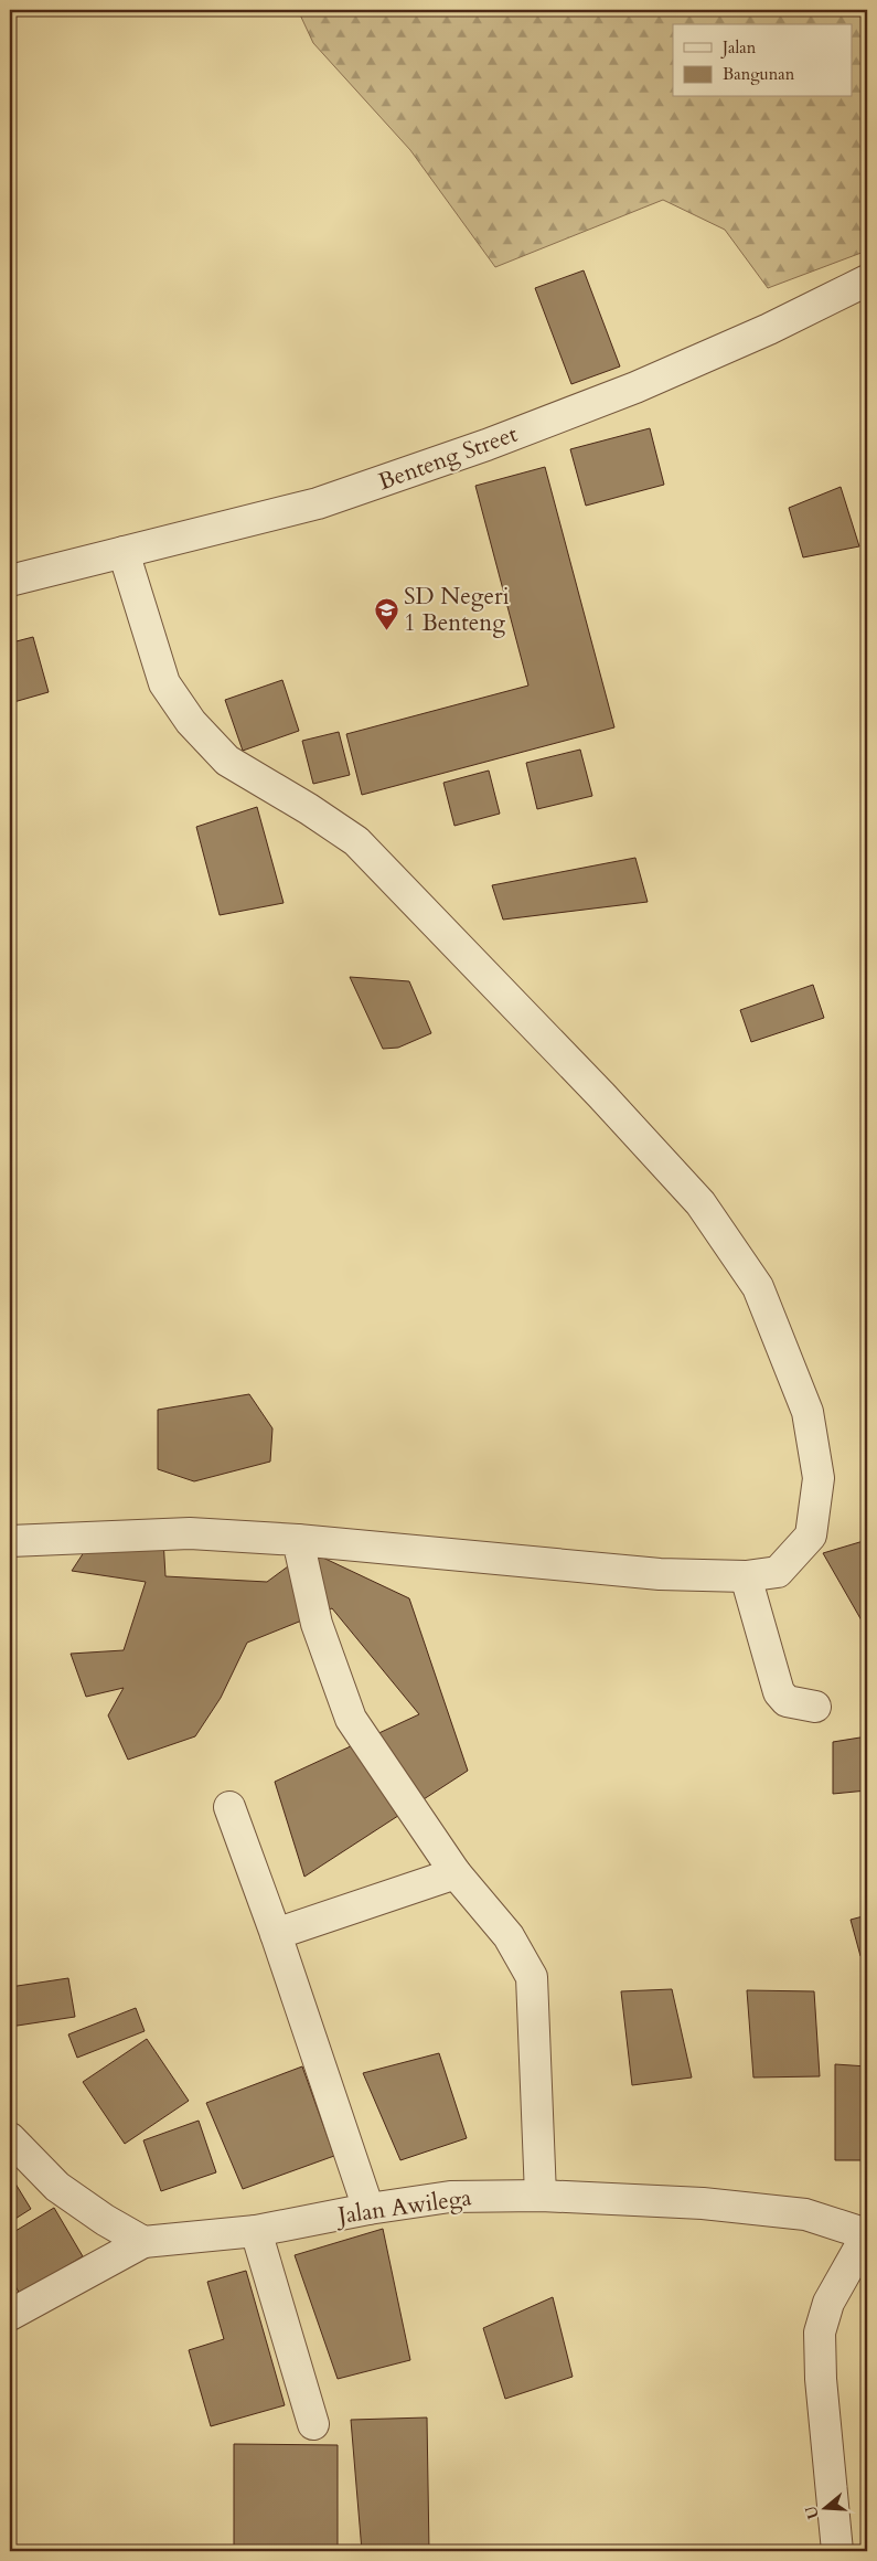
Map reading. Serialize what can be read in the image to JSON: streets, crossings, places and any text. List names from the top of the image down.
{
  "streets": {
    "street": ["Benteng Street", "Jalan Awilega"]
  },
  "places": {
    "school or university": ["SD Negeri 1 Benteng"]
  },
  "legend": ["Jalan", "Bangunan"],
  "north": "left"
}
